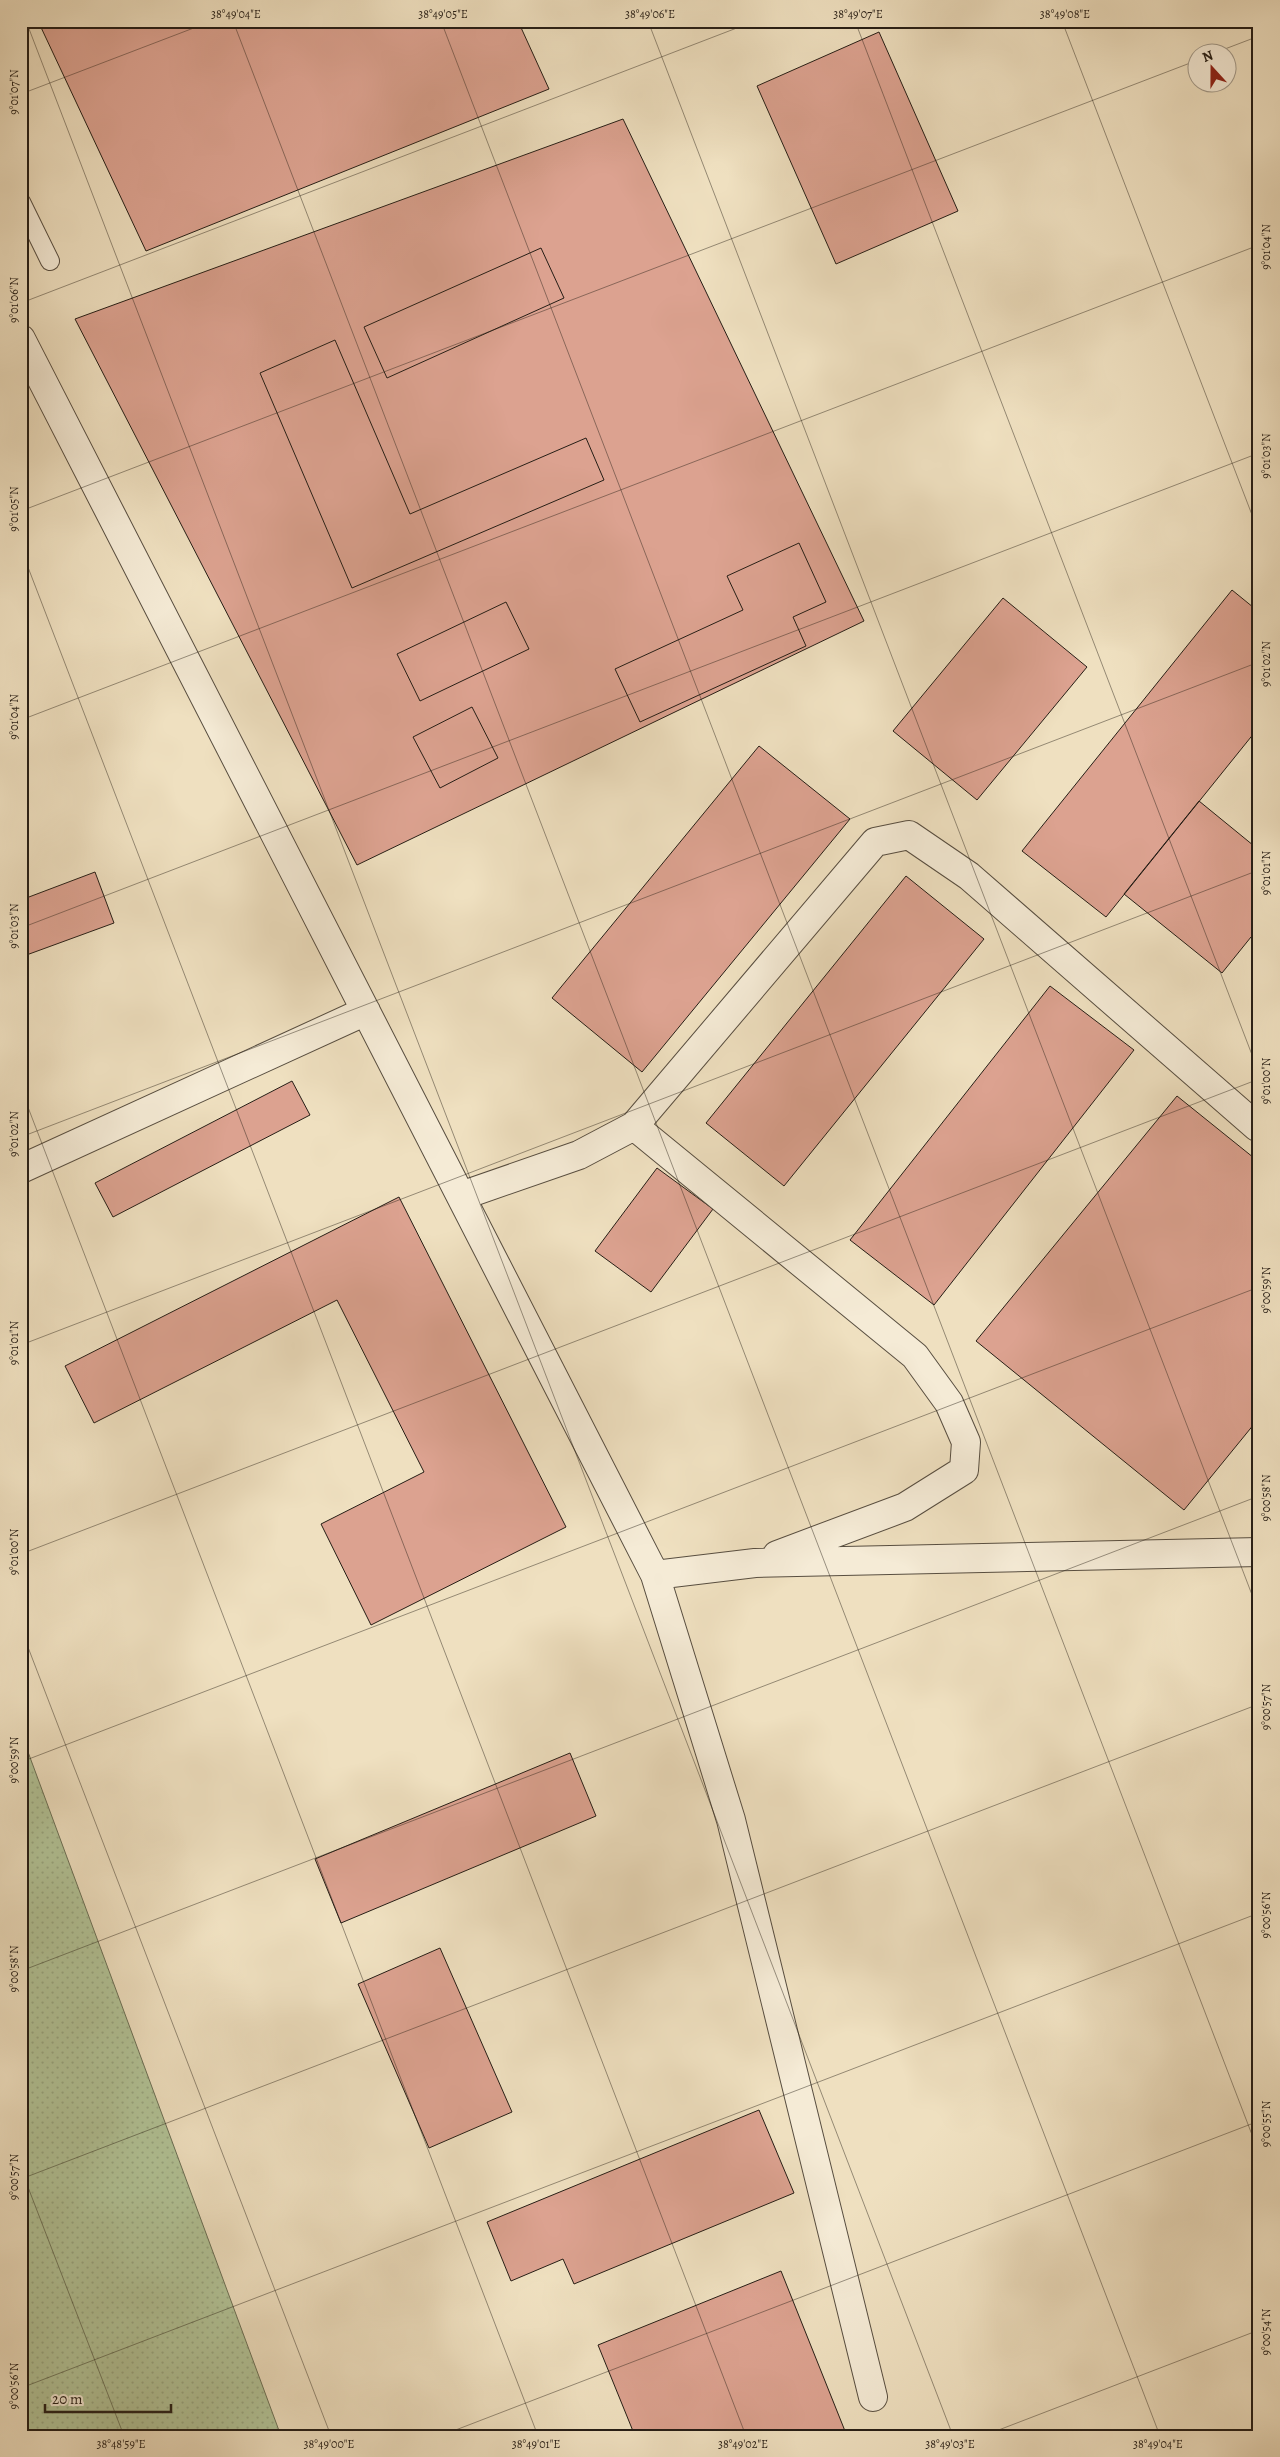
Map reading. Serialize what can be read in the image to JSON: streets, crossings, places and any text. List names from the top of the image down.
{
  "scale_bar": "20 m",
  "north": "top",
  "coordinates": [
    "38°49'04\"E",
    "38°49'05\"E",
    "38°49'06\"E",
    "38°49'07\"E",
    "38°49'08\"E",
    "9°01'07\"N",
    "9°01'04\"N",
    "9°01'06\"N",
    "9°01'03\"N",
    "9°01'05\"N",
    "9°01'02\"N",
    "9°01'01\"N",
    "9°01'00\"N",
    "9°00'59\"N",
    "9°00'58\"N",
    "9°00'57\"N",
    "9°00'56\"N",
    "9°00'55\"N",
    "9°00'54\"N",
    "38°48'59\"E",
    "38°49'00\"E",
    "38°49'01\"E",
    "38°49'02\"E",
    "38°49'03\"E"
  ]
}
